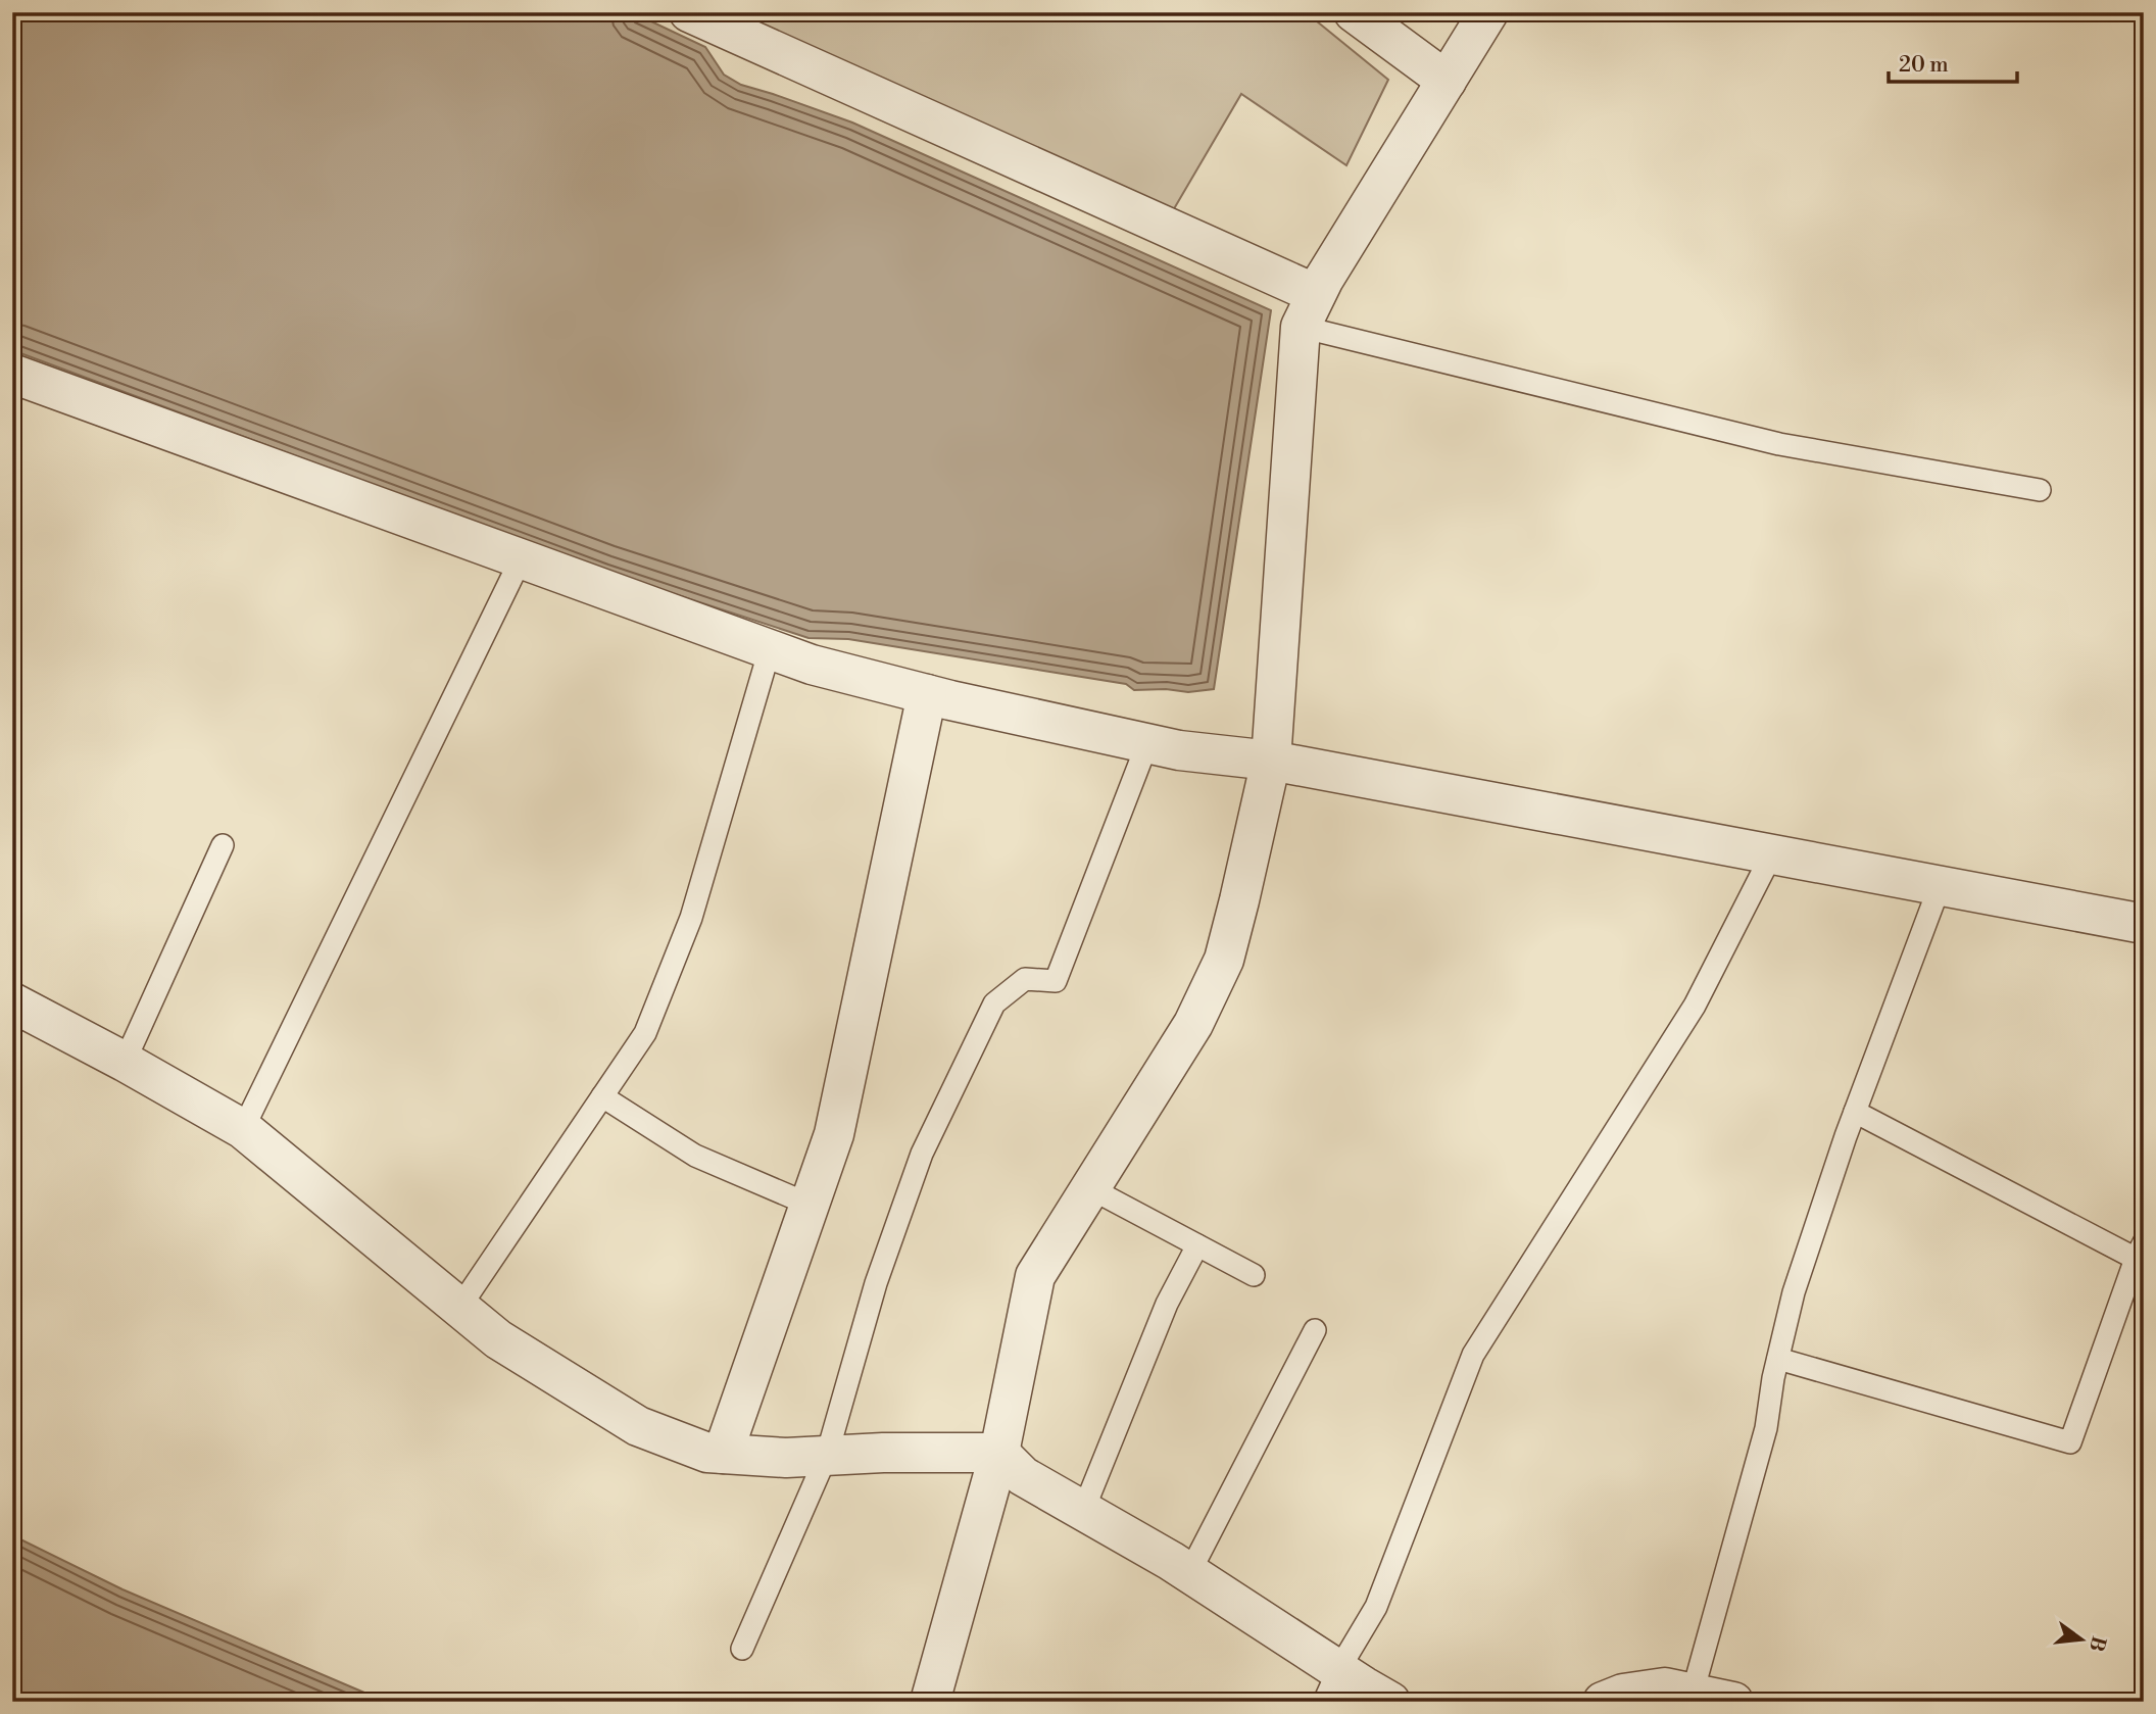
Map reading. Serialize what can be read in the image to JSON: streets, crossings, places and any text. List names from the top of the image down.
{
  "scale_bar": "20 m",
  "north": "right"
}
